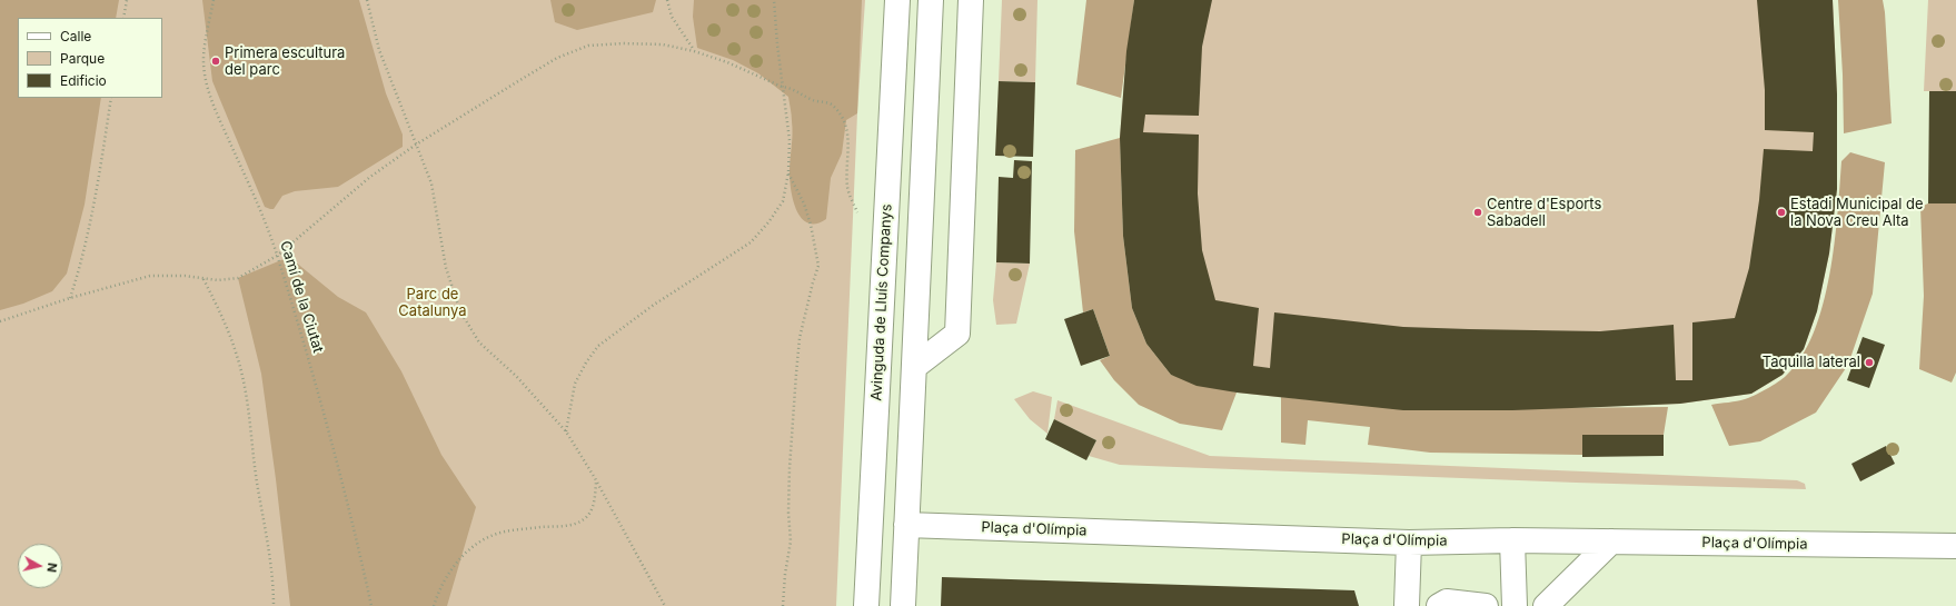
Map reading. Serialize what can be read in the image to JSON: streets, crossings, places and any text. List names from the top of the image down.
{
  "streets": {
    "street": ["Avinguda de Lluís Companys", "Plaça d'Olímpia"],
    "path": ["Camí de la Ciutat"]
  },
  "parks": ["Parc de Catalunya"],
  "places": [
    "Primera escultura del parc",
    "Centre d'Esports Sabadell",
    "Estadi Municipal de la Nova Creu Alta",
    "Taquilla lateral"
  ],
  "legend": ["Calle", "Parque", "Edificio"],
  "north": "right"
}
